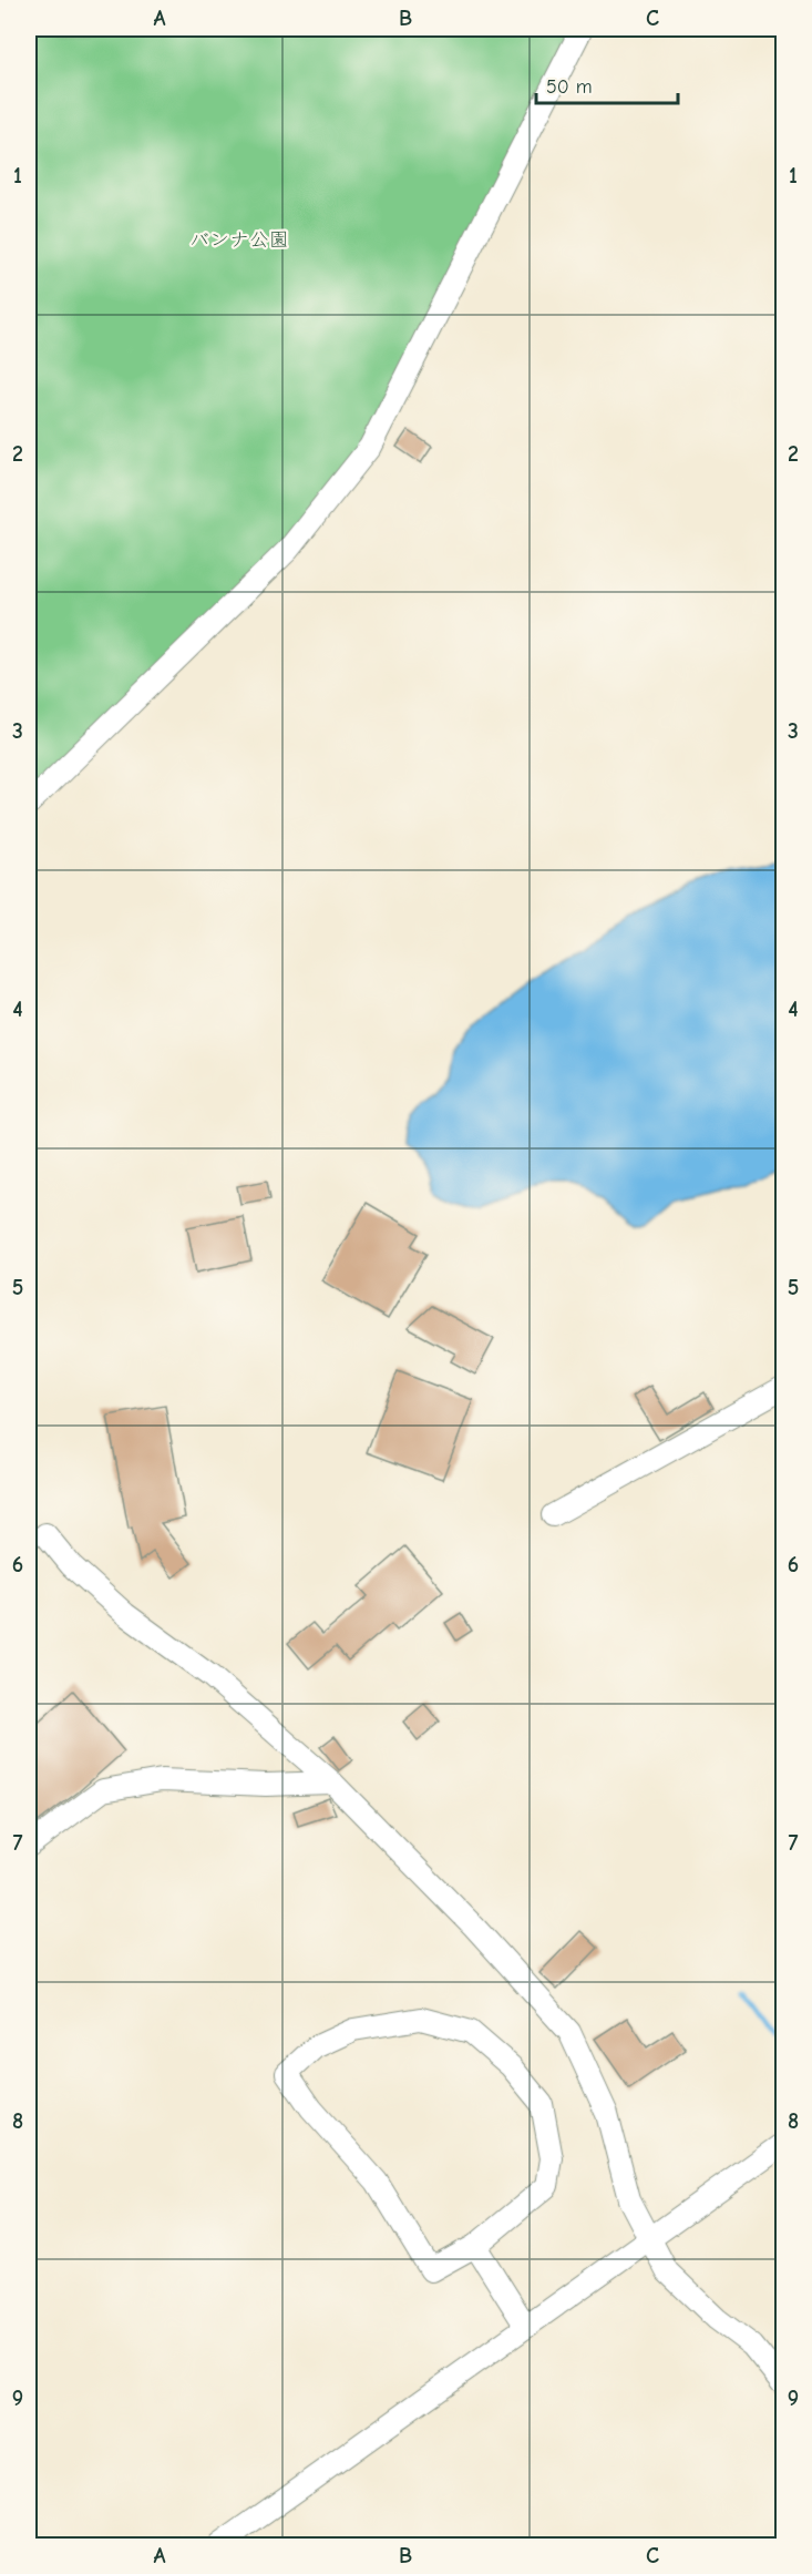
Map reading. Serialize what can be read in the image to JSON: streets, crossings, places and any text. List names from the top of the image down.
{
  "parks": ["バンナ公園"],
  "scale_bar": "50 m",
  "grid": {
    "columns": ["A", "B", "C"],
    "rows": [
      "1",
      "2",
      "3",
      "4",
      "5",
      "6",
      "7",
      "8",
      "9"
    ]
  }
}
